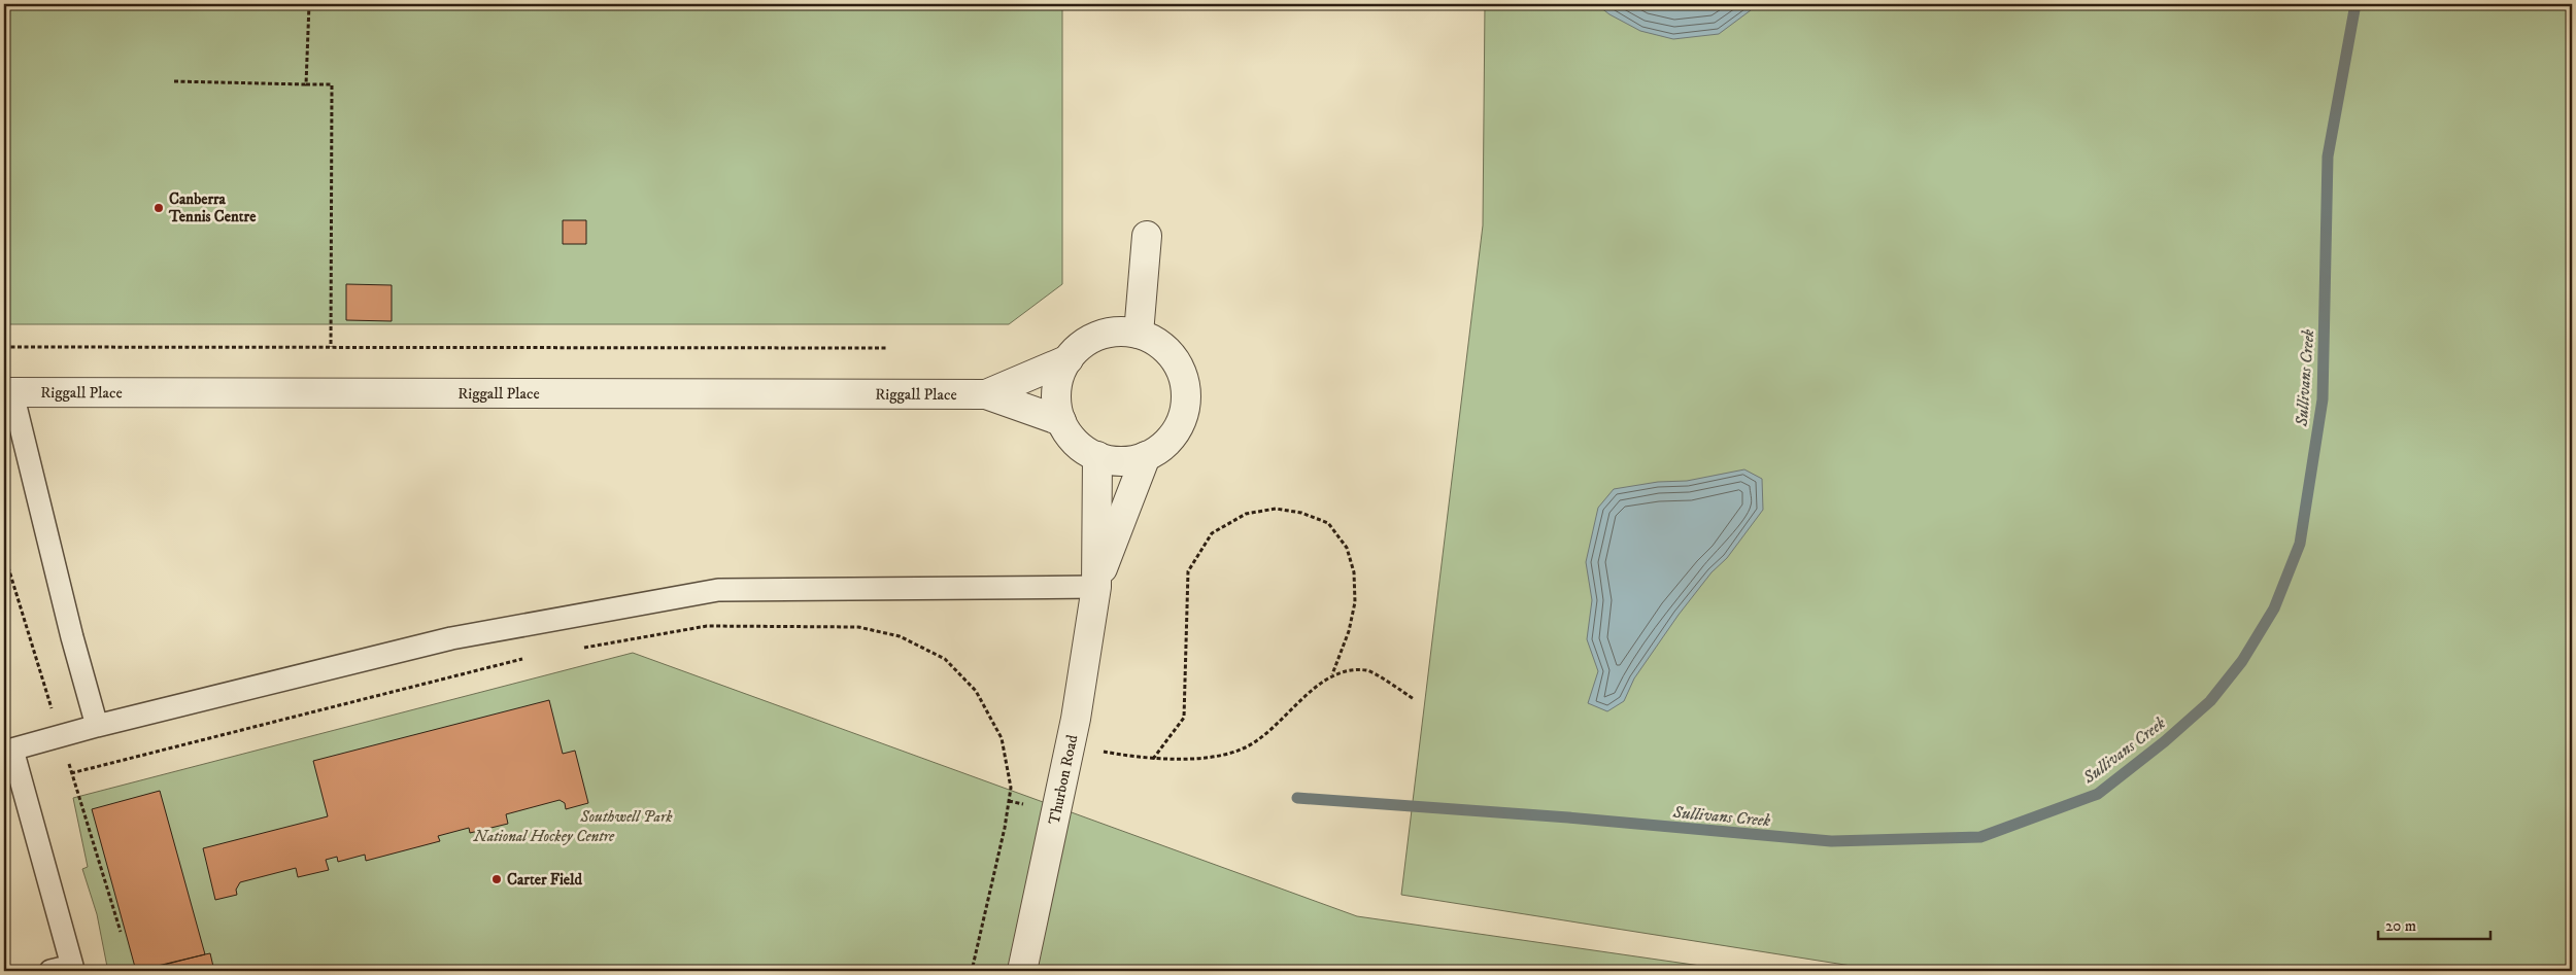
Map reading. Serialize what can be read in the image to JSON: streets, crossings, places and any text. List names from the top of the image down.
{
  "streets": {
    "street": ["Riggall Place", "Thurbon Road"]
  },
  "crossings": [
    ["Riggall Place", "Thurbon Road"]
  ],
  "water": ["Sullivans Creek"],
  "parks": ["Southwell Park", "National Hockey Centre"],
  "places": ["Canberra Tennis Centre", "Carter Field"],
  "scale_bar": "20 m"
}
